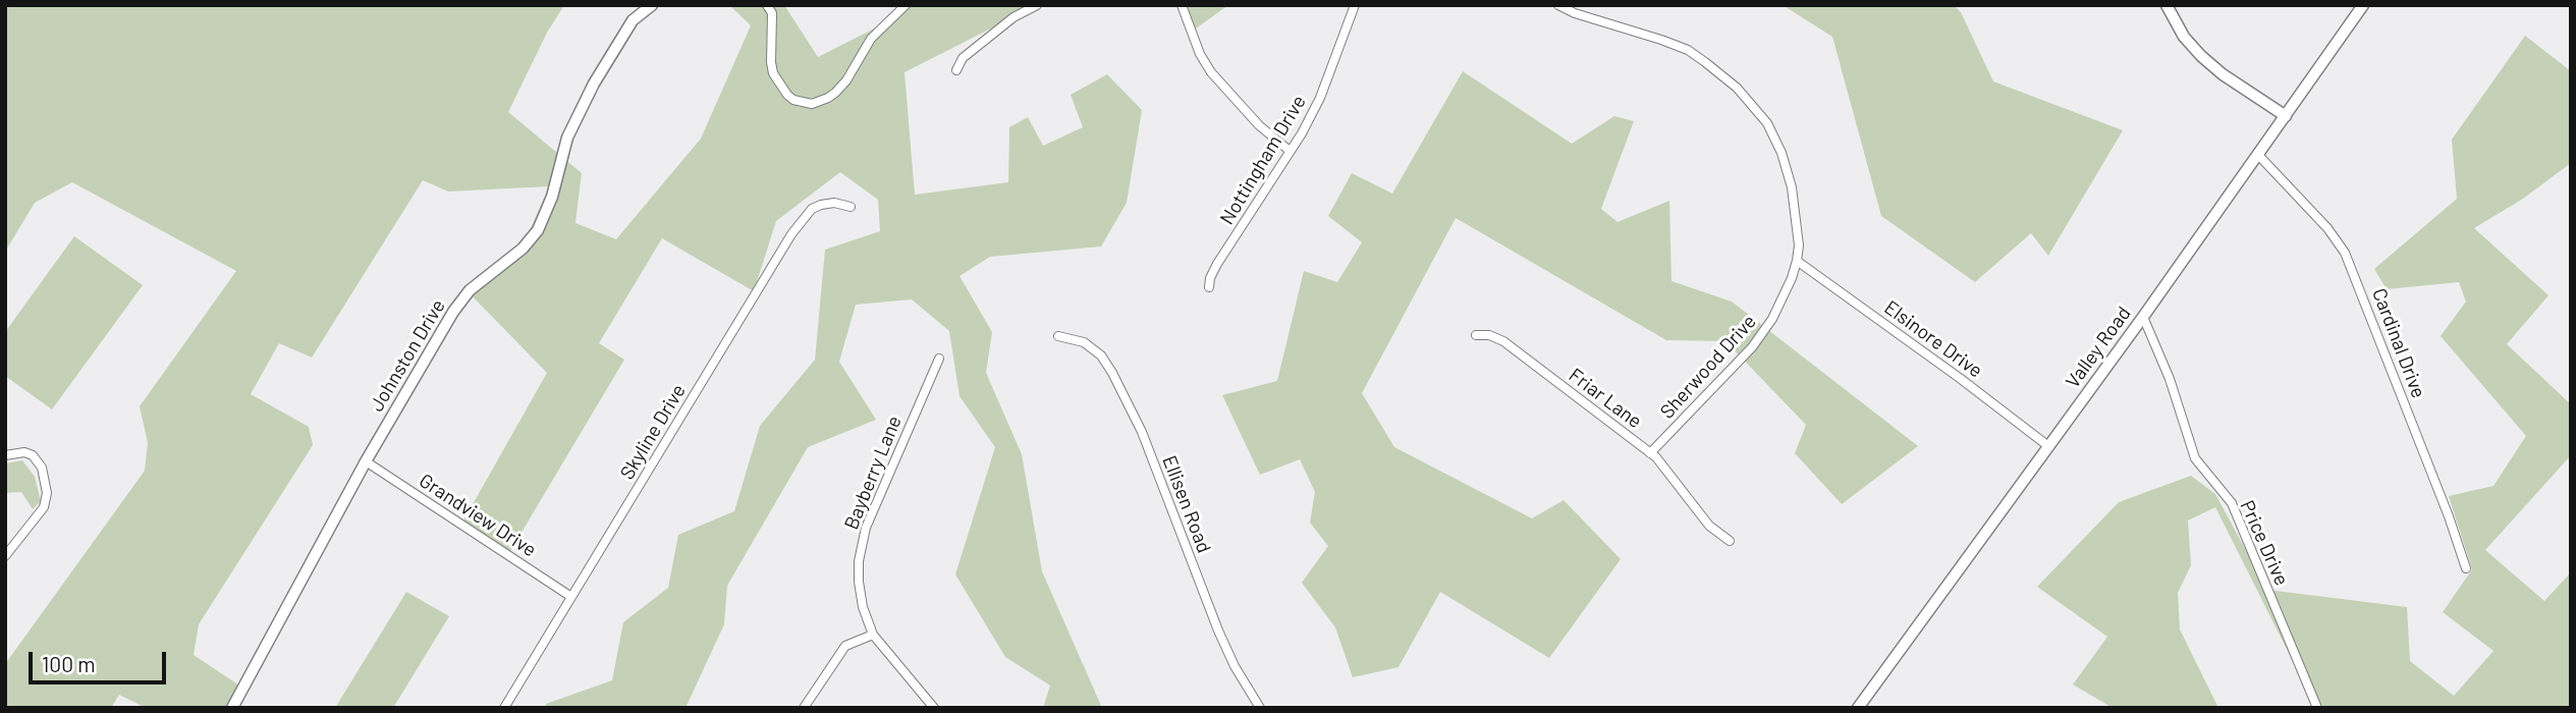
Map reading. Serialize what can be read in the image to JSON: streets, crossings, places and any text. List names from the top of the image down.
{
  "streets": {
    "street": [
      "Nottingham Drive",
      "Elsinore Drive",
      "Cardinal Drive",
      "Valley Road",
      "Johnston Drive",
      "Sherwood Drive",
      "Friar Lane",
      "Skyline Drive",
      "Bayberry Lane",
      "Ellisen Road",
      "Grandview Drive",
      "Price Drive"
    ]
  },
  "crossings": [
    ["Elsinore Drive", "Valley Road"],
    ["Elsinore Drive", "Sherwood Drive"],
    ["Cardinal Drive", "Valley Road"],
    ["Valley Road", "Price Drive"],
    ["Johnston Drive", "Grandview Drive"],
    ["Sherwood Drive", "Friar Lane"],
    ["Skyline Drive", "Grandview Drive"]
  ],
  "scale_bar": "100 m"
}
